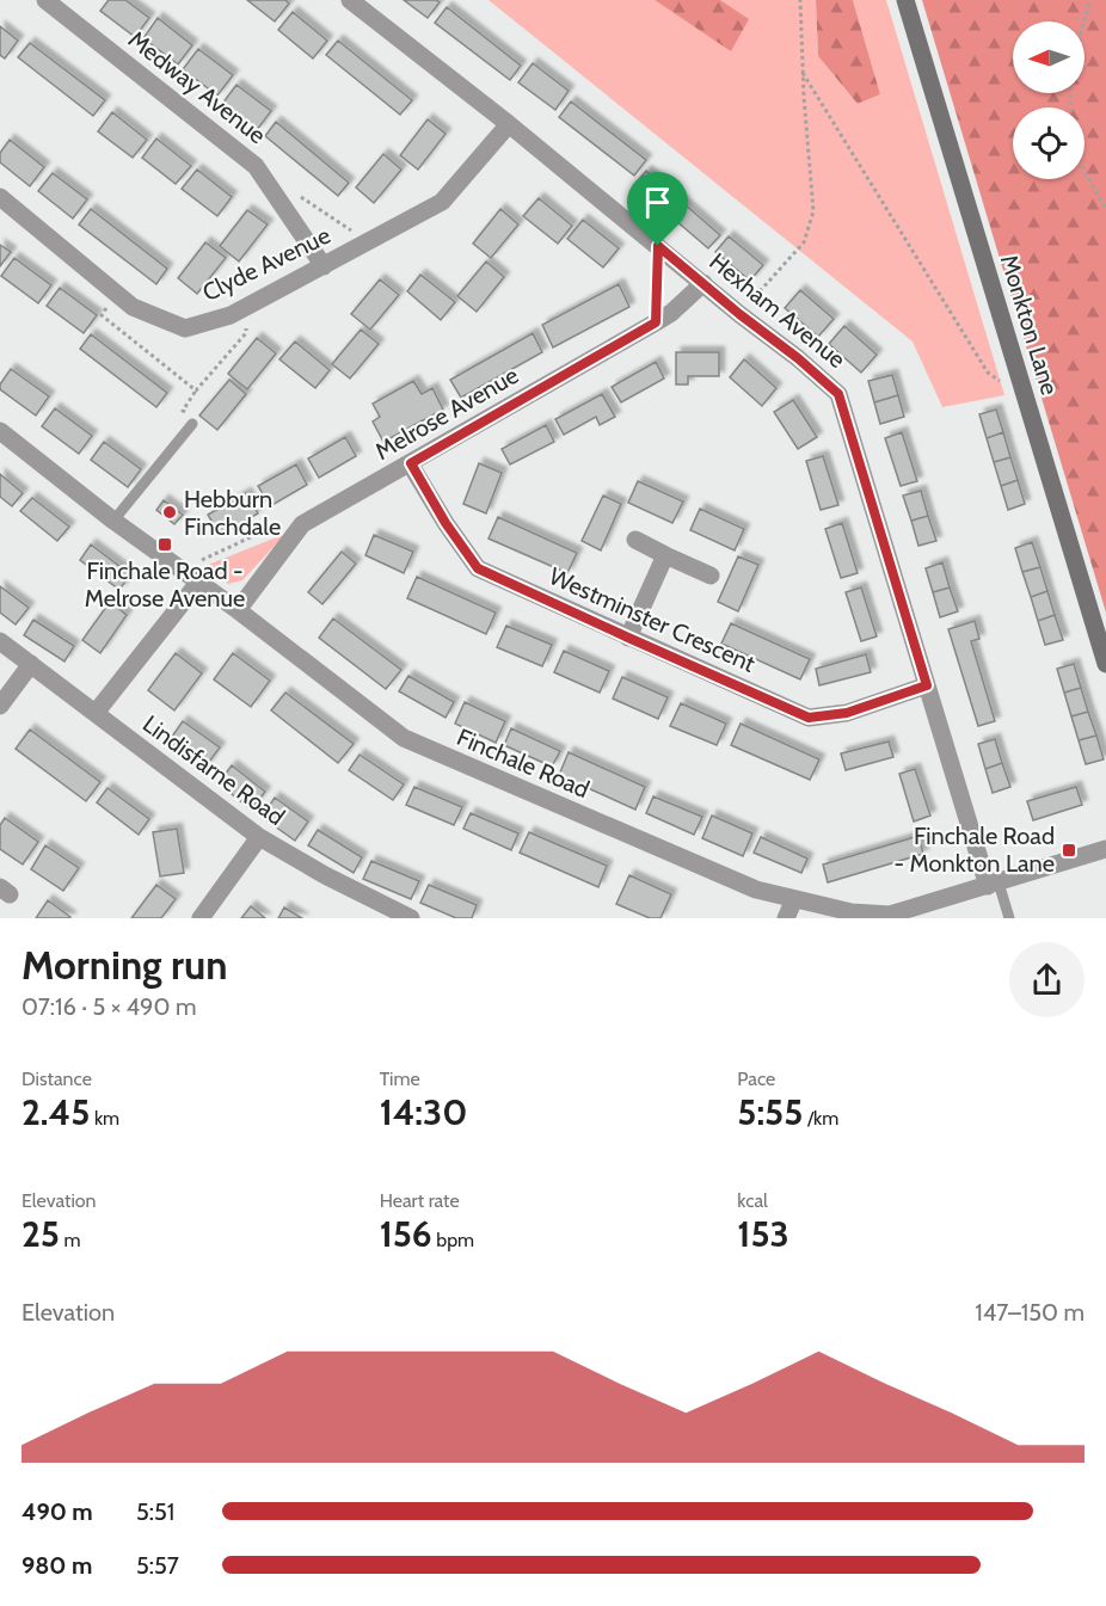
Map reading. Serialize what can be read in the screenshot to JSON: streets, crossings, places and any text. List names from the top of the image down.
{
  "streets": {
    "street": [
      "Medway Avenue",
      "Clyde Avenue",
      "Hexham Avenue",
      "Monkton Lane",
      "Melrose Avenue",
      "Westminster Crescent",
      "Finchale Road",
      "Lindisfarne Road"
    ]
  },
  "crossings": [
    ["Medway Avenue", "Clyde Avenue"],
    ["Clyde Avenue", "Hexham Avenue"],
    ["Hexham Avenue", "Melrose Avenue"],
    ["Hexham Avenue", "Westminster Crescent"],
    ["Hexham Avenue", "Finchale Road"],
    ["Melrose Avenue", "Westminster Crescent"],
    ["Melrose Avenue", "Finchale Road"]
  ],
  "places": {
    "other": ["Hebburn Finchdale"],
    "transit": ["Finchale Road - Melrose Avenue", "Finchale Road - Monkton Lane"]
  },
  "north": "left",
  "page": {
    "heading": ["Morning run", "07:16 · 5 × 490 m"],
    "stats": [
      ["Distance", "2.45 km"],
      ["Time", "14:30"],
      ["Pace", "5:55 /km"],
      ["Elevation", "25 m"],
      ["Heart rate", "156 bpm"],
      ["kcal", "153"]
    ],
    "chart": ["Elevation", "147–150 m"],
    "list": [
      {
        "name": "490 m",
        "note": "5:51"
      },
      {
        "name": "980 m",
        "note": "5:57"
      }
    ]
  }
}
